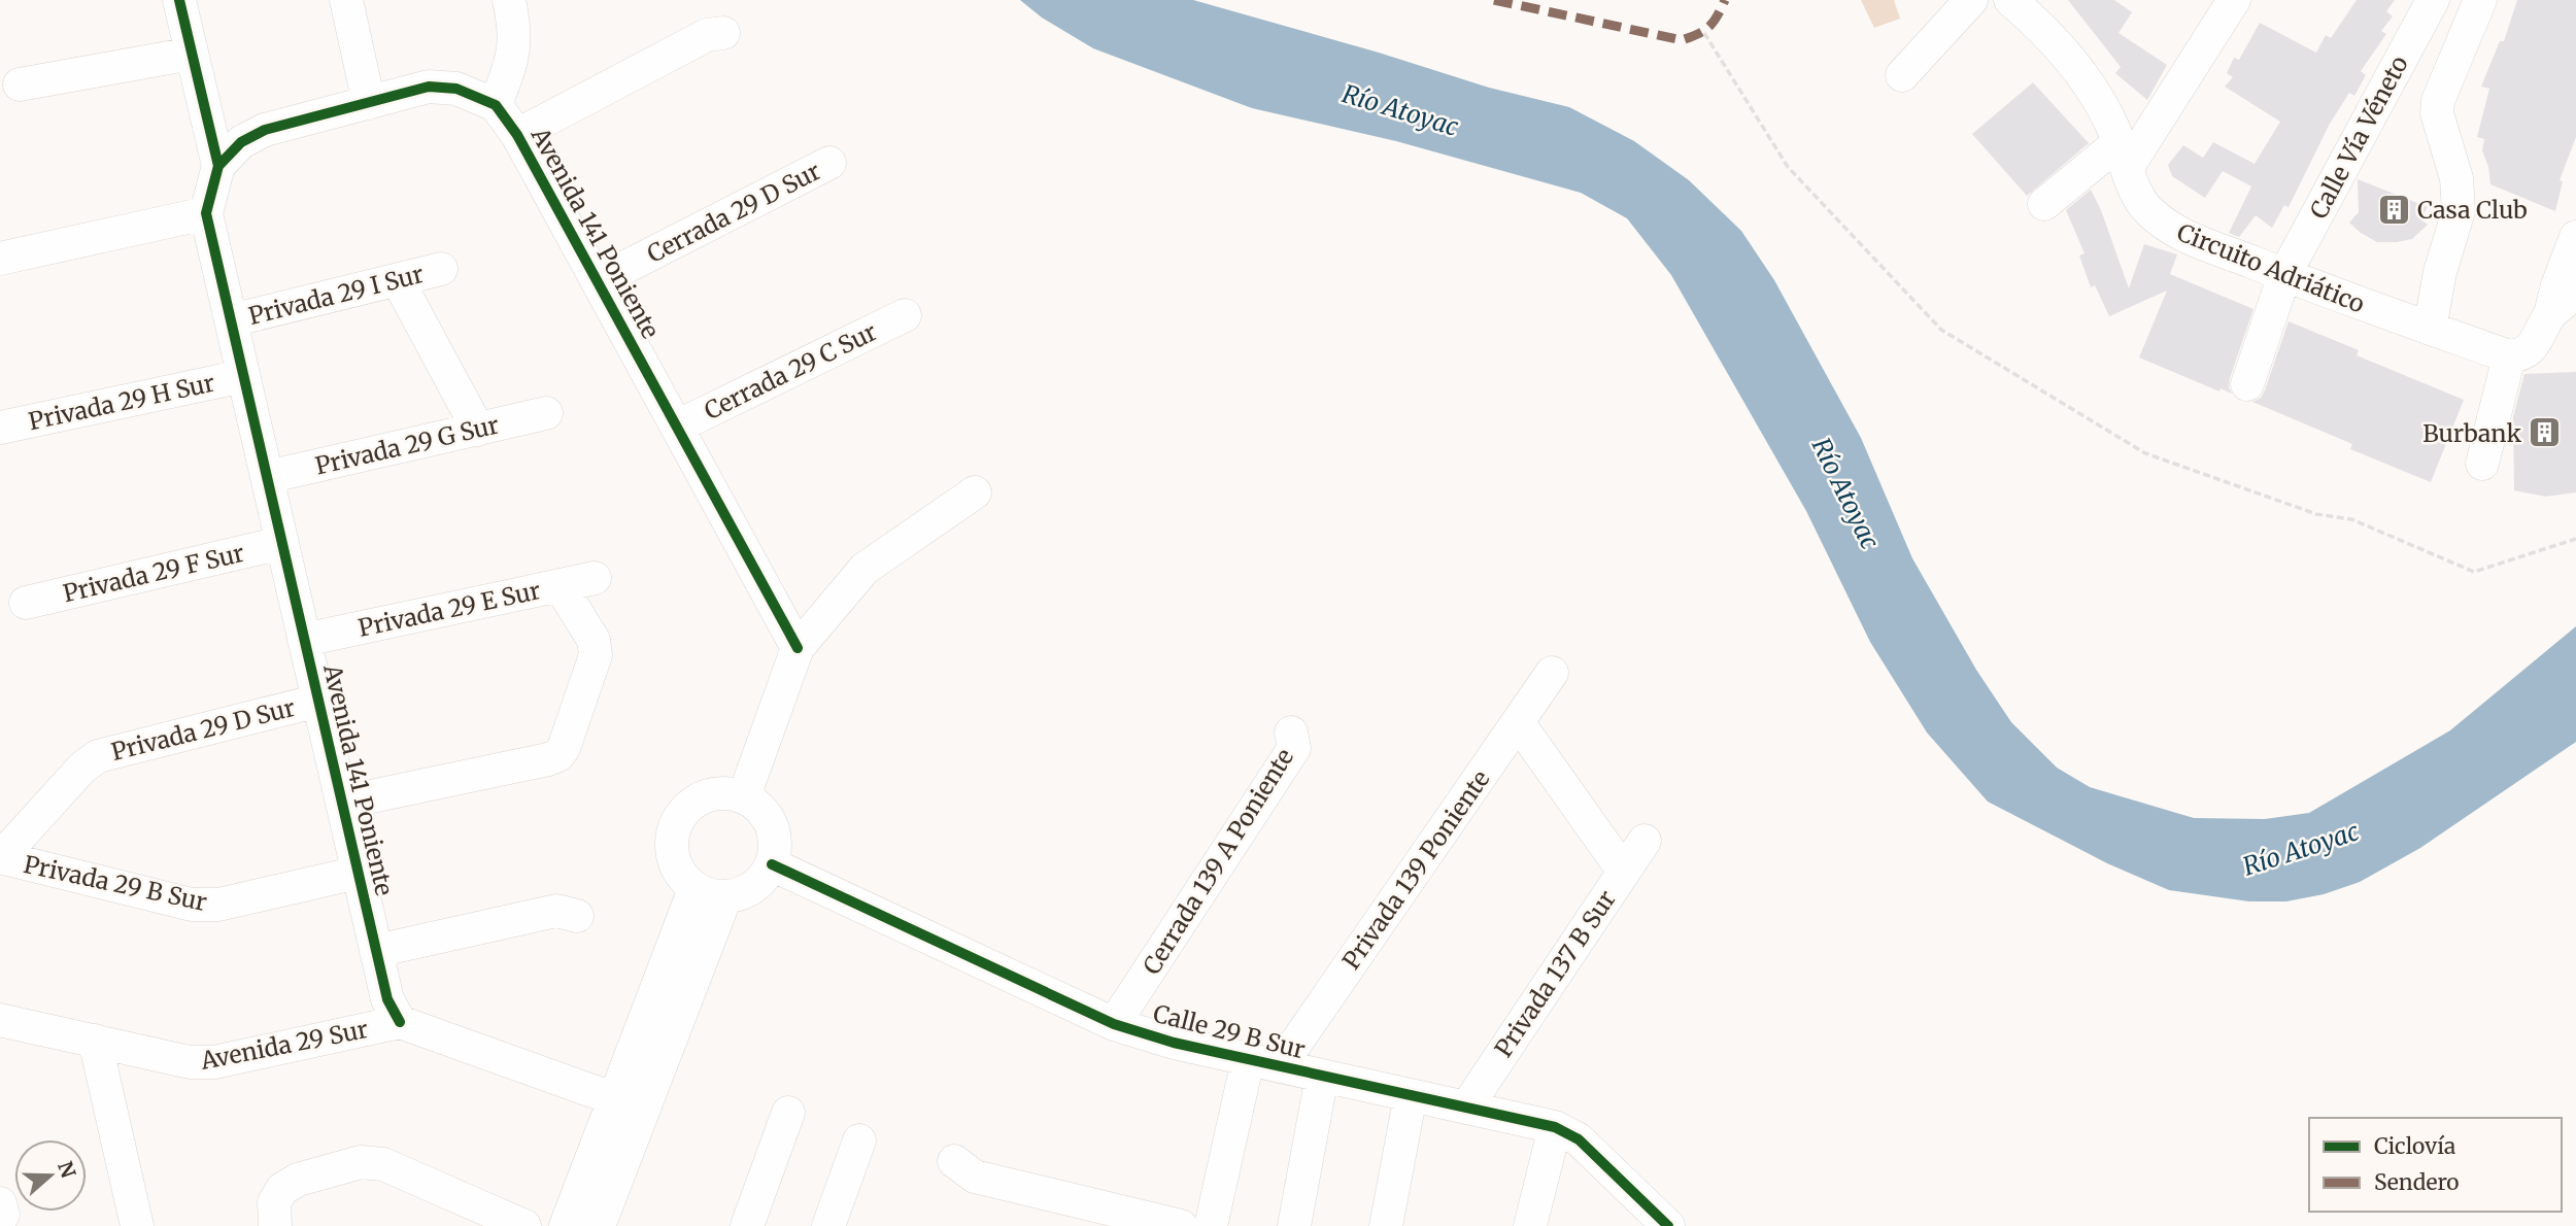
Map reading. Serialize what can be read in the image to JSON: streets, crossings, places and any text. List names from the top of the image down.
{
  "streets": {
    "street": [
      "Calle Vía Véneto",
      "Cerrada 29 D Sur",
      "Avenida 141 Poniente",
      "Circuito Adriático",
      "Privada 29 I Sur",
      "Cerrada 29 C Sur",
      "Privada 29 H Sur",
      "Privada 29 G Sur",
      "Privada 29 F Sur",
      "Privada 29 E Sur",
      "Privada 29 D Sur",
      "Cerrada 139 A Poniente",
      "Privada 139 Poniente",
      "Privada 29 B Sur",
      "Privada 137 B Sur",
      "Calle 29 B Sur",
      "Avenida 29 Sur"
    ]
  },
  "crossings": [
    ["Calle Vía Véneto", "Circuito Adriático"],
    ["Cerrada 29 D Sur", "Avenida 141 Poniente"],
    ["Avenida 141 Poniente", "Privada 29 I Sur"],
    ["Avenida 141 Poniente", "Cerrada 29 C Sur"],
    ["Avenida 141 Poniente", "Privada 29 H Sur"],
    ["Avenida 141 Poniente", "Privada 29 G Sur"],
    ["Avenida 141 Poniente", "Privada 29 F Sur"],
    ["Avenida 141 Poniente", "Privada 29 E Sur"],
    ["Avenida 141 Poniente", "Privada 29 D Sur"],
    ["Avenida 141 Poniente", "Privada 29 B Sur"],
    ["Avenida 141 Poniente", "Avenida 29 Sur"],
    ["Privada 29 D Sur", "Privada 29 B Sur"],
    ["Cerrada 139 A Poniente", "Calle 29 B Sur"],
    ["Privada 139 Poniente", "Calle 29 B Sur"],
    ["Privada 137 B Sur", "Calle 29 B Sur"]
  ],
  "water": ["Río Atoyac"],
  "places": {
    "building": ["Casa Club", "Burbank"]
  },
  "legend": ["Ciclovía", "Sendero"],
  "north": "right"
}
